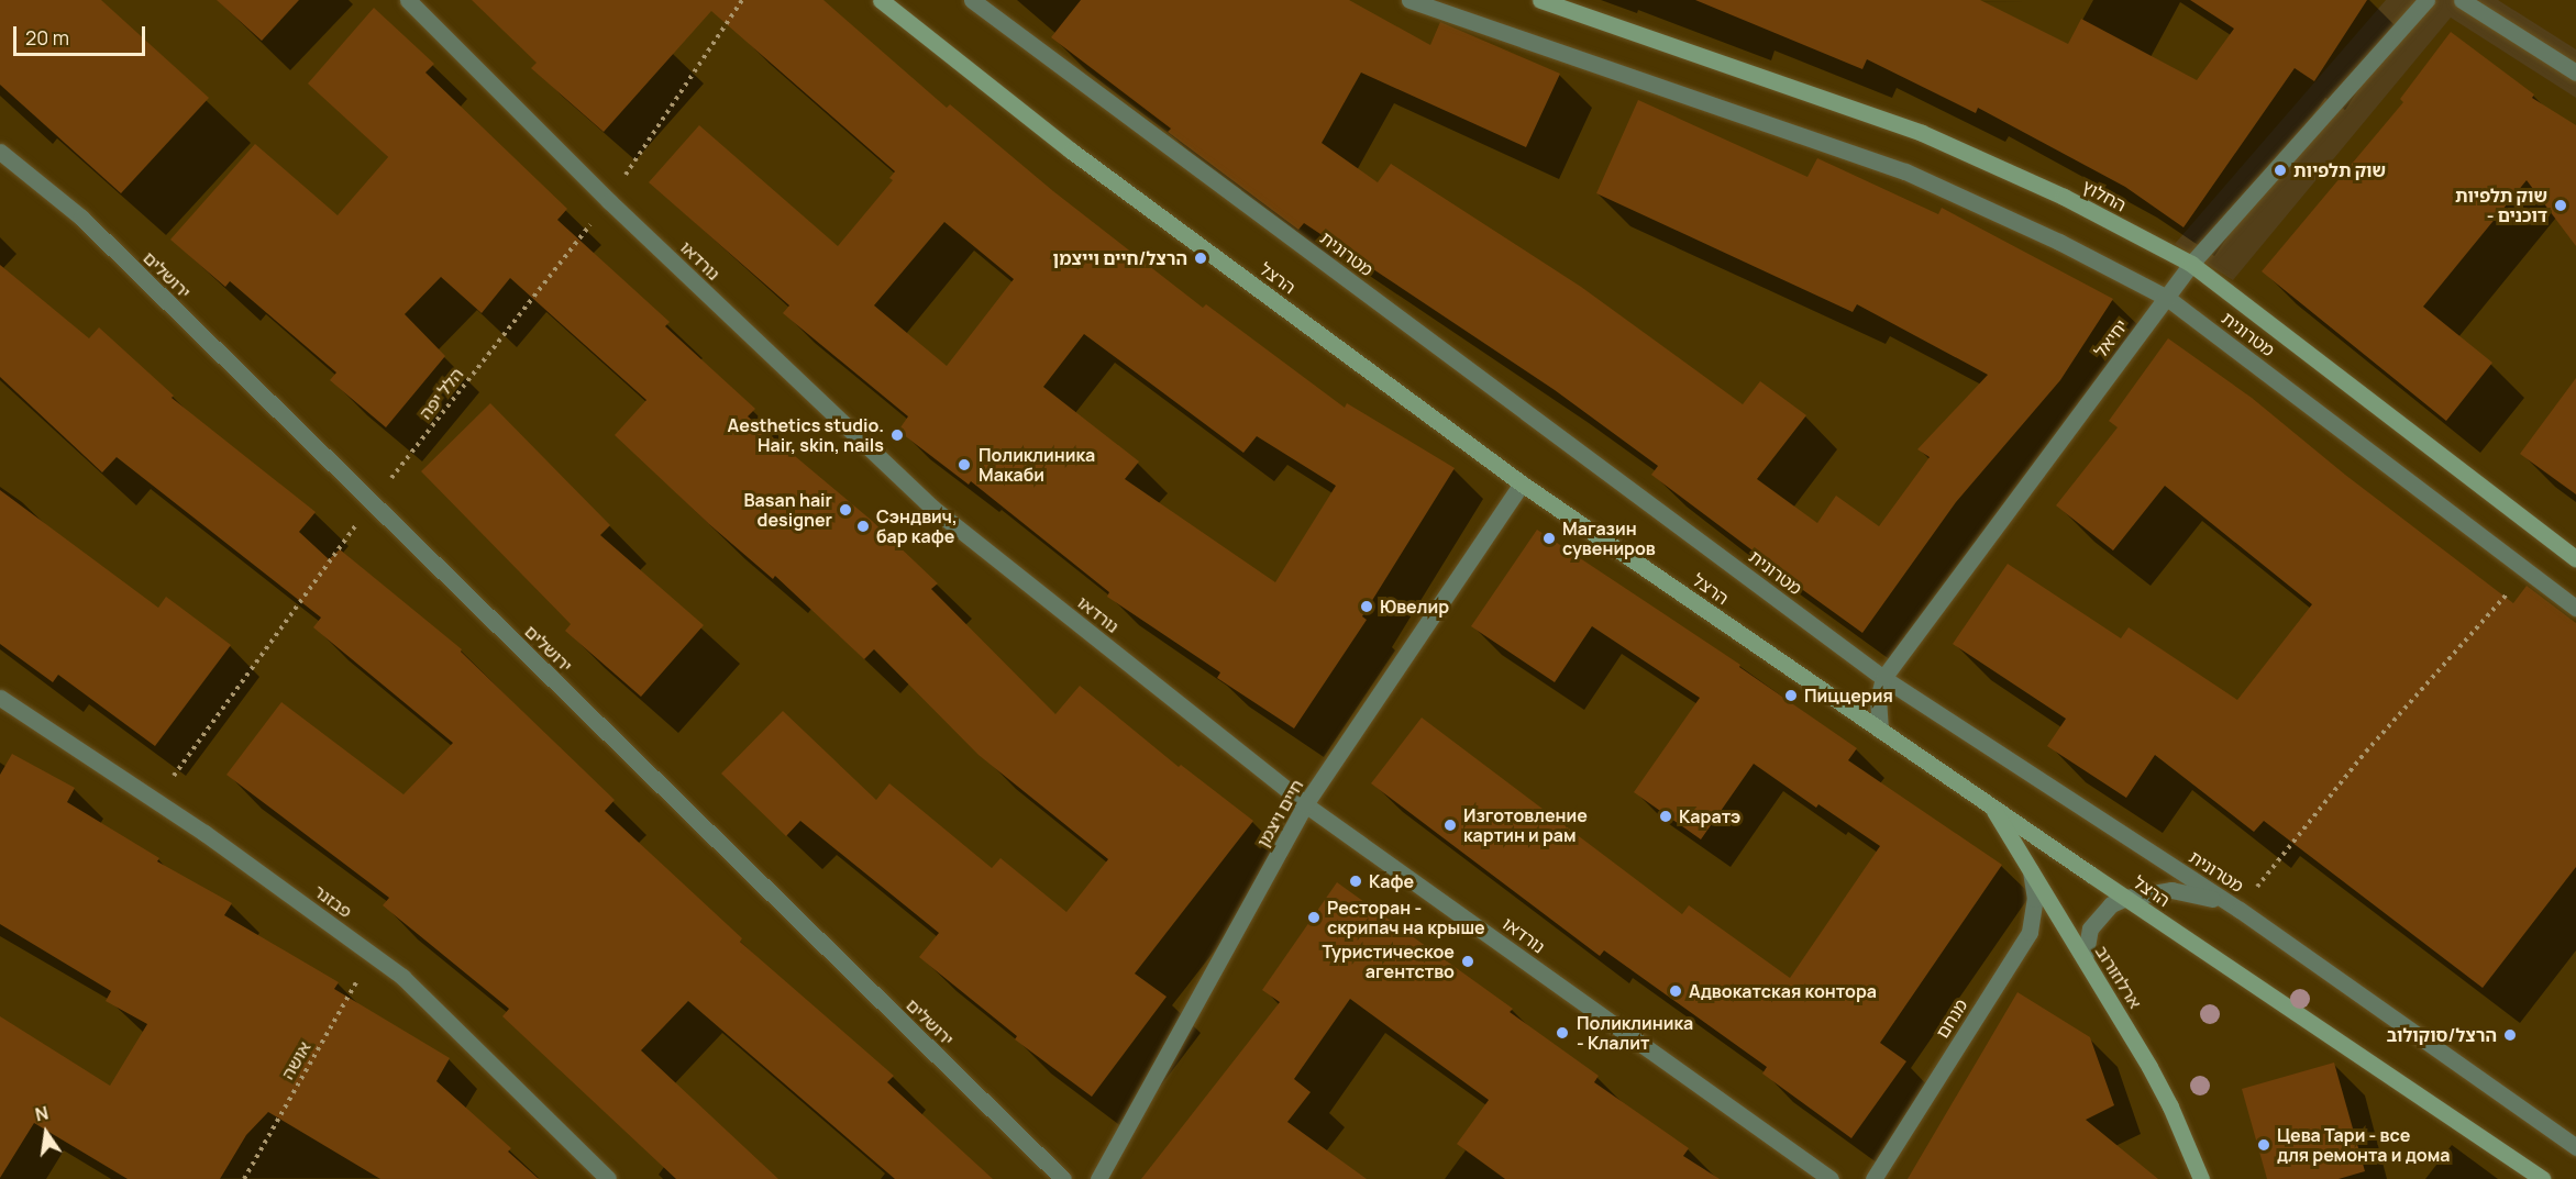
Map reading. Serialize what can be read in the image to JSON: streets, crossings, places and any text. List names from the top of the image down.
{
  "streets": {
    "street": [
      "החלוץ",
      "מטרונית",
      "נורדאו",
      "ירושלים",
      "הרצל",
      "יחיאל",
      "חיים ויצמן",
      "פבזנר",
      "ארלוזורוב",
      "מנחם"
    ],
    "path": ["הלל יפה", "אושה"]
  },
  "crossings": [
    ["החלוץ", "יחיאל"],
    ["מטרונית", "יחיאל"],
    ["נורדאו", "הלל יפה"],
    ["נורדאו", "חיים ויצמן"],
    ["ירושלים", "הלל יפה"],
    ["הרצל", "יחיאל"],
    ["הרצל", "חיים ויצמן"],
    ["הרצל", "ארלוזורוב"],
    ["הלל יפה", "פבזנר"],
    ["פבזנר", "אושה"],
    ["ארלוזורוב", "מנחם"]
  ],
  "places": [
    "שוק תלפיות",
    "שוק תלפיות - דוכנים",
    "הרצל/חיים וייצמן",
    "Aesthetics studio. Hair, skin, nails",
    "Поликлиника Макаби",
    "Basan hair designer",
    "Сэндвич, бар кафе",
    "Магазин сувениров",
    "Ювелир",
    "Пиццерия",
    "Каратэ",
    "Изготовление картин и рам",
    "Кафе",
    "Ресторан - скрипач на крыше",
    "Туристическое агентство",
    "Адвокатская контора",
    "Поликлиника - Клалит",
    "הרצל/סוקולוב",
    "Цева Тари - все для ремонта и дома"
  ],
  "scale_bar": "20 m",
  "north": "top"
}
